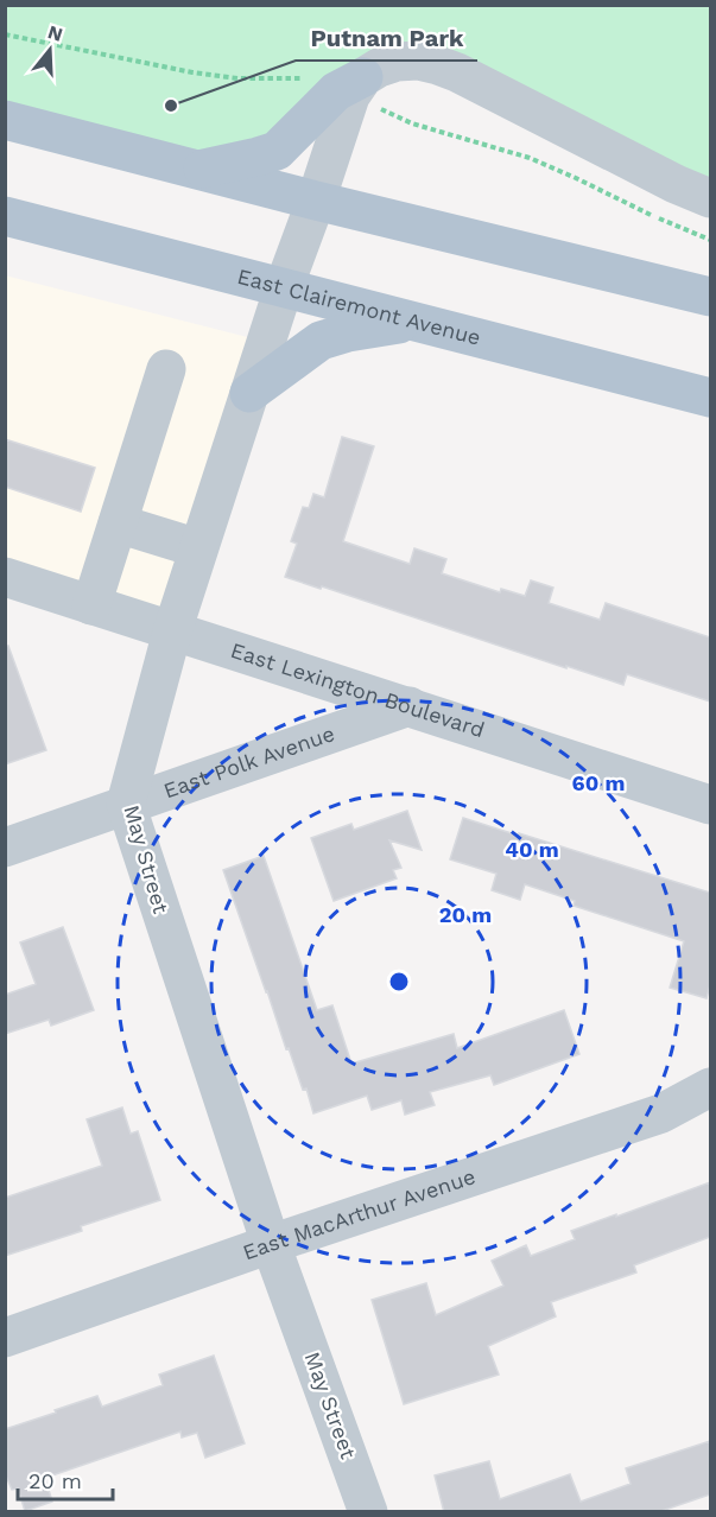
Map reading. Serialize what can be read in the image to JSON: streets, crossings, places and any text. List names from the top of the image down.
{
  "streets": {
    "main road": ["East Clairemont Avenue"],
    "street": [
      "East Lexington Boulevard",
      "East Polk Avenue",
      "May Street",
      "East MacArthur Avenue"
    ]
  },
  "crossings": [
    ["East Clairemont Avenue", "May Street"],
    ["East Lexington Boulevard", "East Polk Avenue"],
    ["East Lexington Boulevard", "May Street"],
    ["East Polk Avenue", "May Street"],
    ["May Street", "East MacArthur Avenue"]
  ],
  "places": ["Putnam Park"],
  "scale_bar": "20 m",
  "north": "top",
  "rings": ["60 m", "40 m", "20 m"]
}
